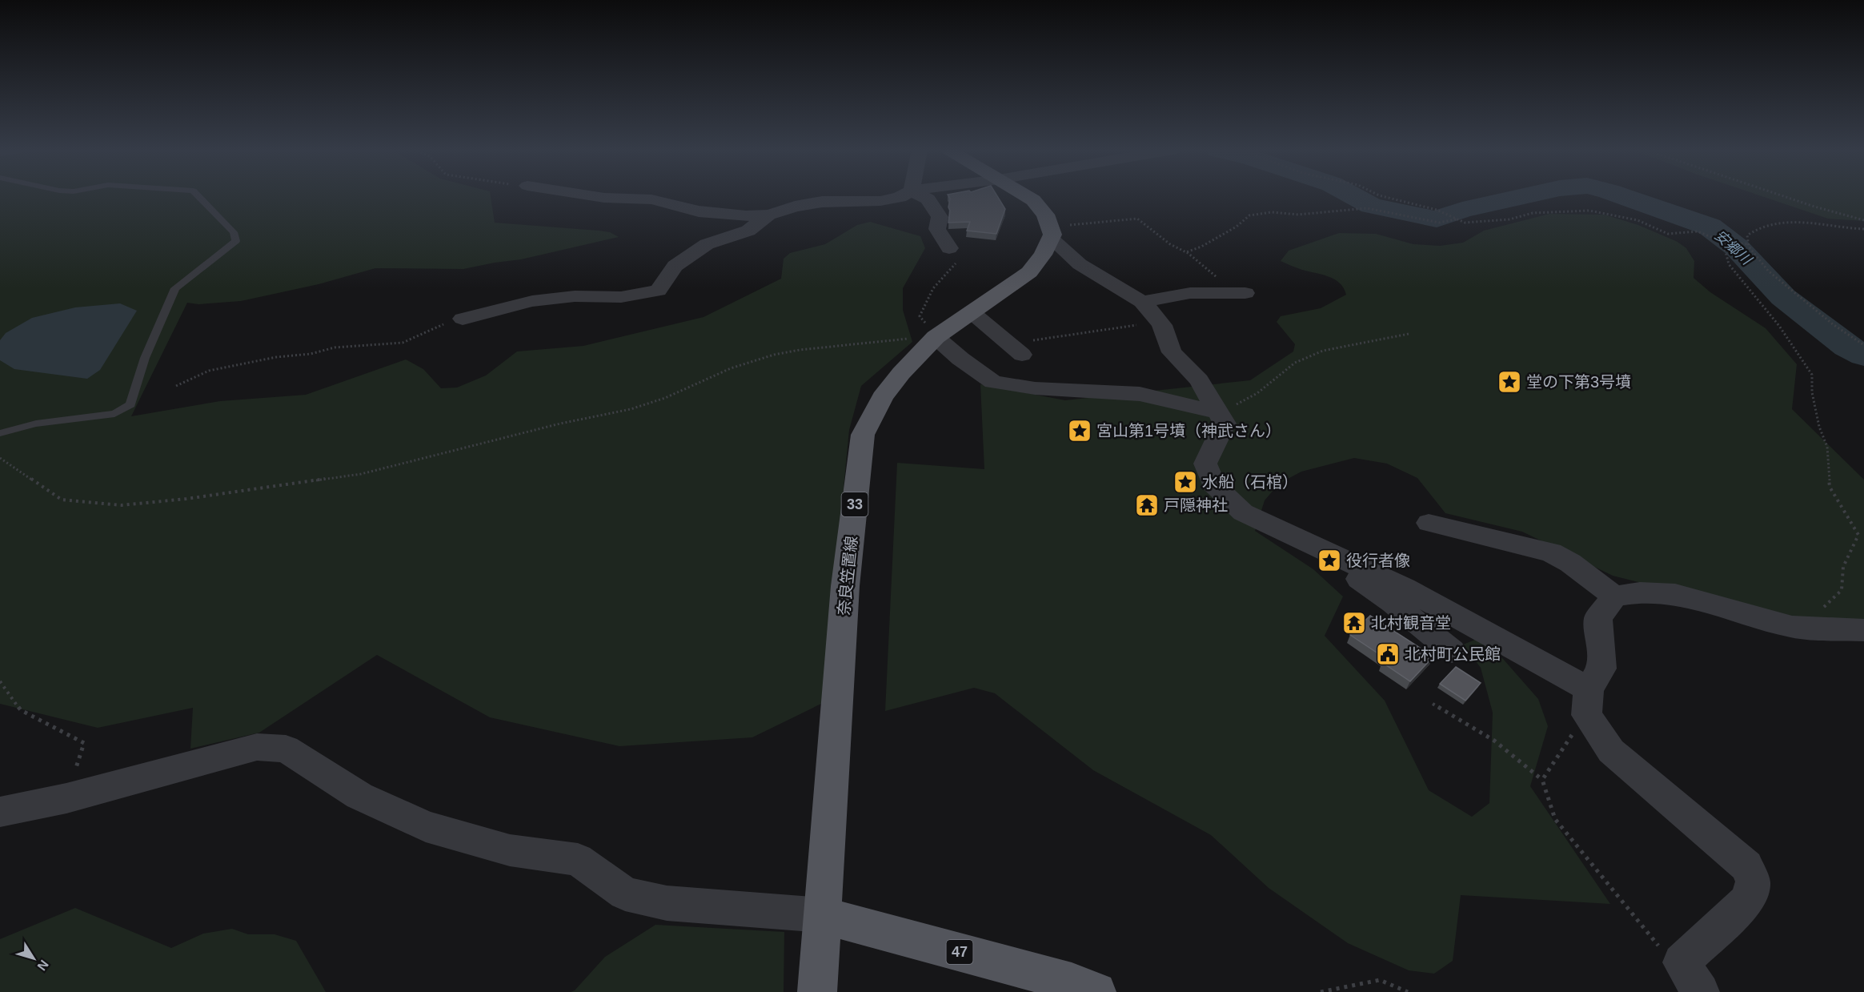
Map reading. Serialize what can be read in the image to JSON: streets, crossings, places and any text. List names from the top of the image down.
{
  "streets": {
    "main road": ["33", "奈良笠置線", "47"]
  },
  "crossings": [
    ["奈良笠置線", "47"]
  ],
  "water": ["安郷川"],
  "places": {
    "place": [
      "堂の下第3号墳",
      "宮山第1号墳（神武さん）",
      "水船（石棺）",
      "役行者像"
    ],
    "temple": ["戸隠神社", "北村観音堂"],
    "public building": ["北村町公民館"]
  },
  "north": "bottom right"
}
